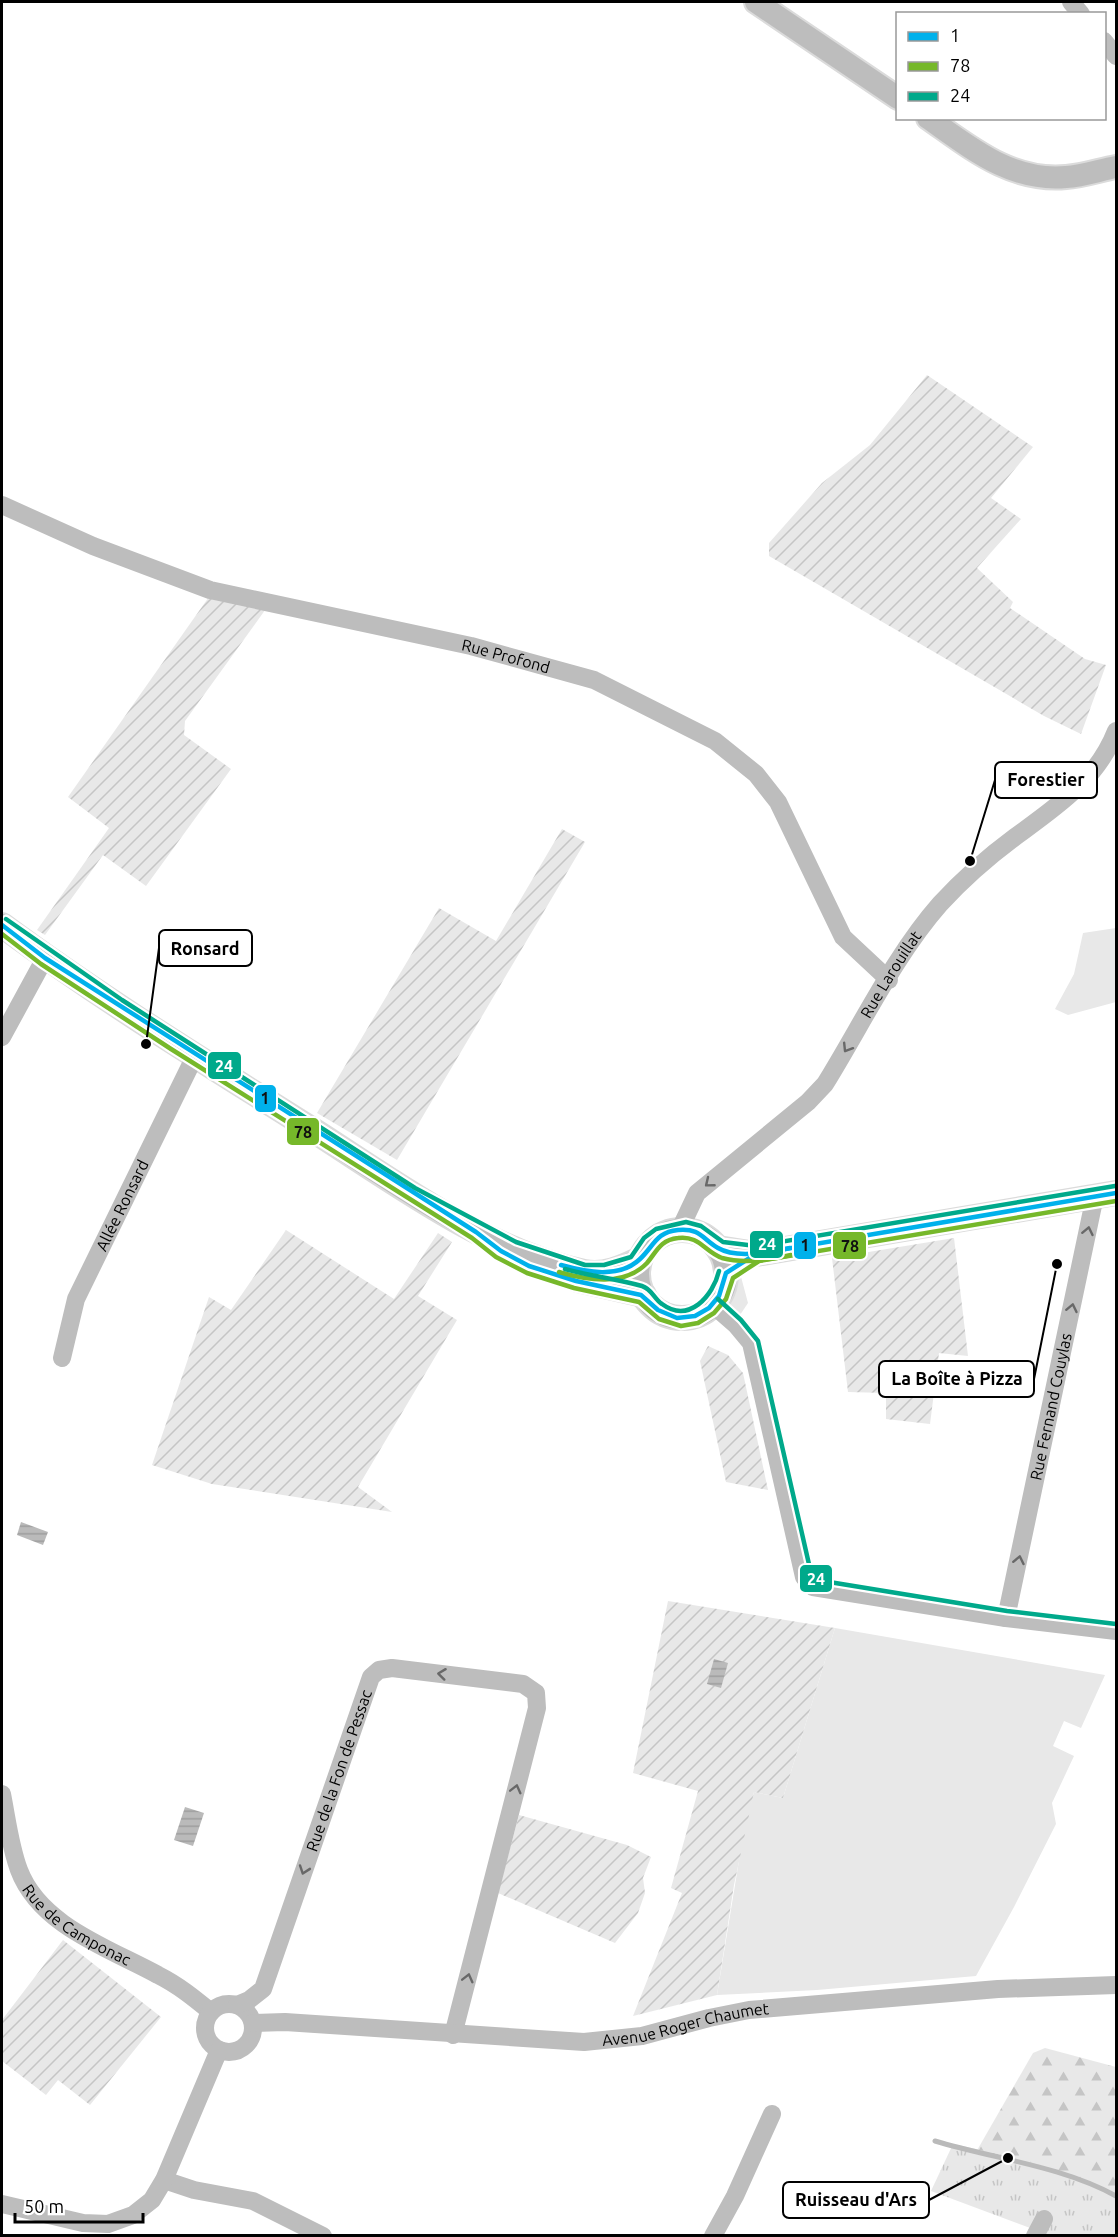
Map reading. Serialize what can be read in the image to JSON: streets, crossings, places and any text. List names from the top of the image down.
{
  "streets": {
    "street": [
      "Rue Profond",
      "Rue Larouillat",
      "Allée Ronsard",
      "Rue Fernand Couylas",
      "Rue de la Fon de Pessac",
      "Rue de Camponac",
      "Avenue Roger Chaumet"
    ]
  },
  "crossings": [
    ["Rue Profond", "Rue Larouillat"],
    ["Rue de la Fon de Pessac", "Rue de Camponac"],
    ["Rue de la Fon de Pessac", "Avenue Roger Chaumet"],
    ["Rue de Camponac", "Avenue Roger Chaumet"]
  ],
  "one_way": ["Rue Larouillat", "Rue Fernand Couylas"],
  "places": [
    "Forestier",
    "Ronsard",
    "La Boîte à Pizza",
    "Ruisseau d'Ars"
  ],
  "lines": ["transit line 24", "transit line 1", "transit line 78"],
  "legend": ["1", "78", "24"],
  "scale_bar": "50 m"
}
